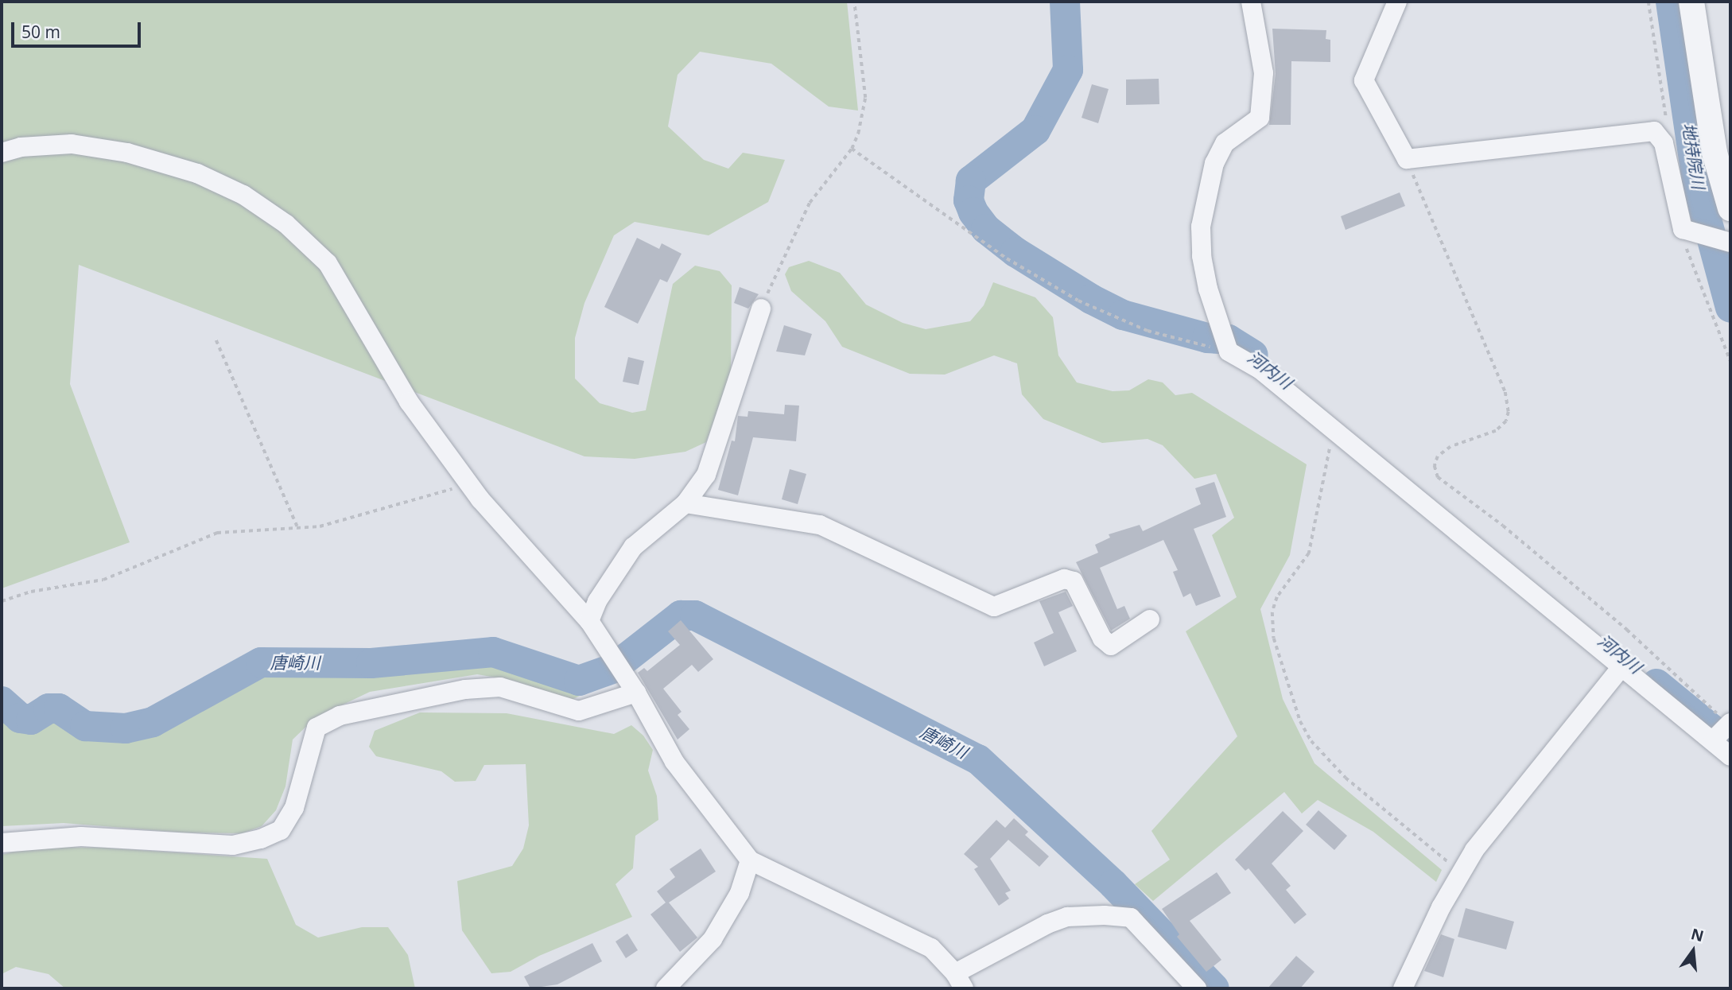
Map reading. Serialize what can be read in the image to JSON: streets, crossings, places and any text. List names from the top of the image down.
{
  "water": ["地持院川", "河内川", "唐崎川"],
  "scale_bar": "50 m",
  "north": "top"
}
